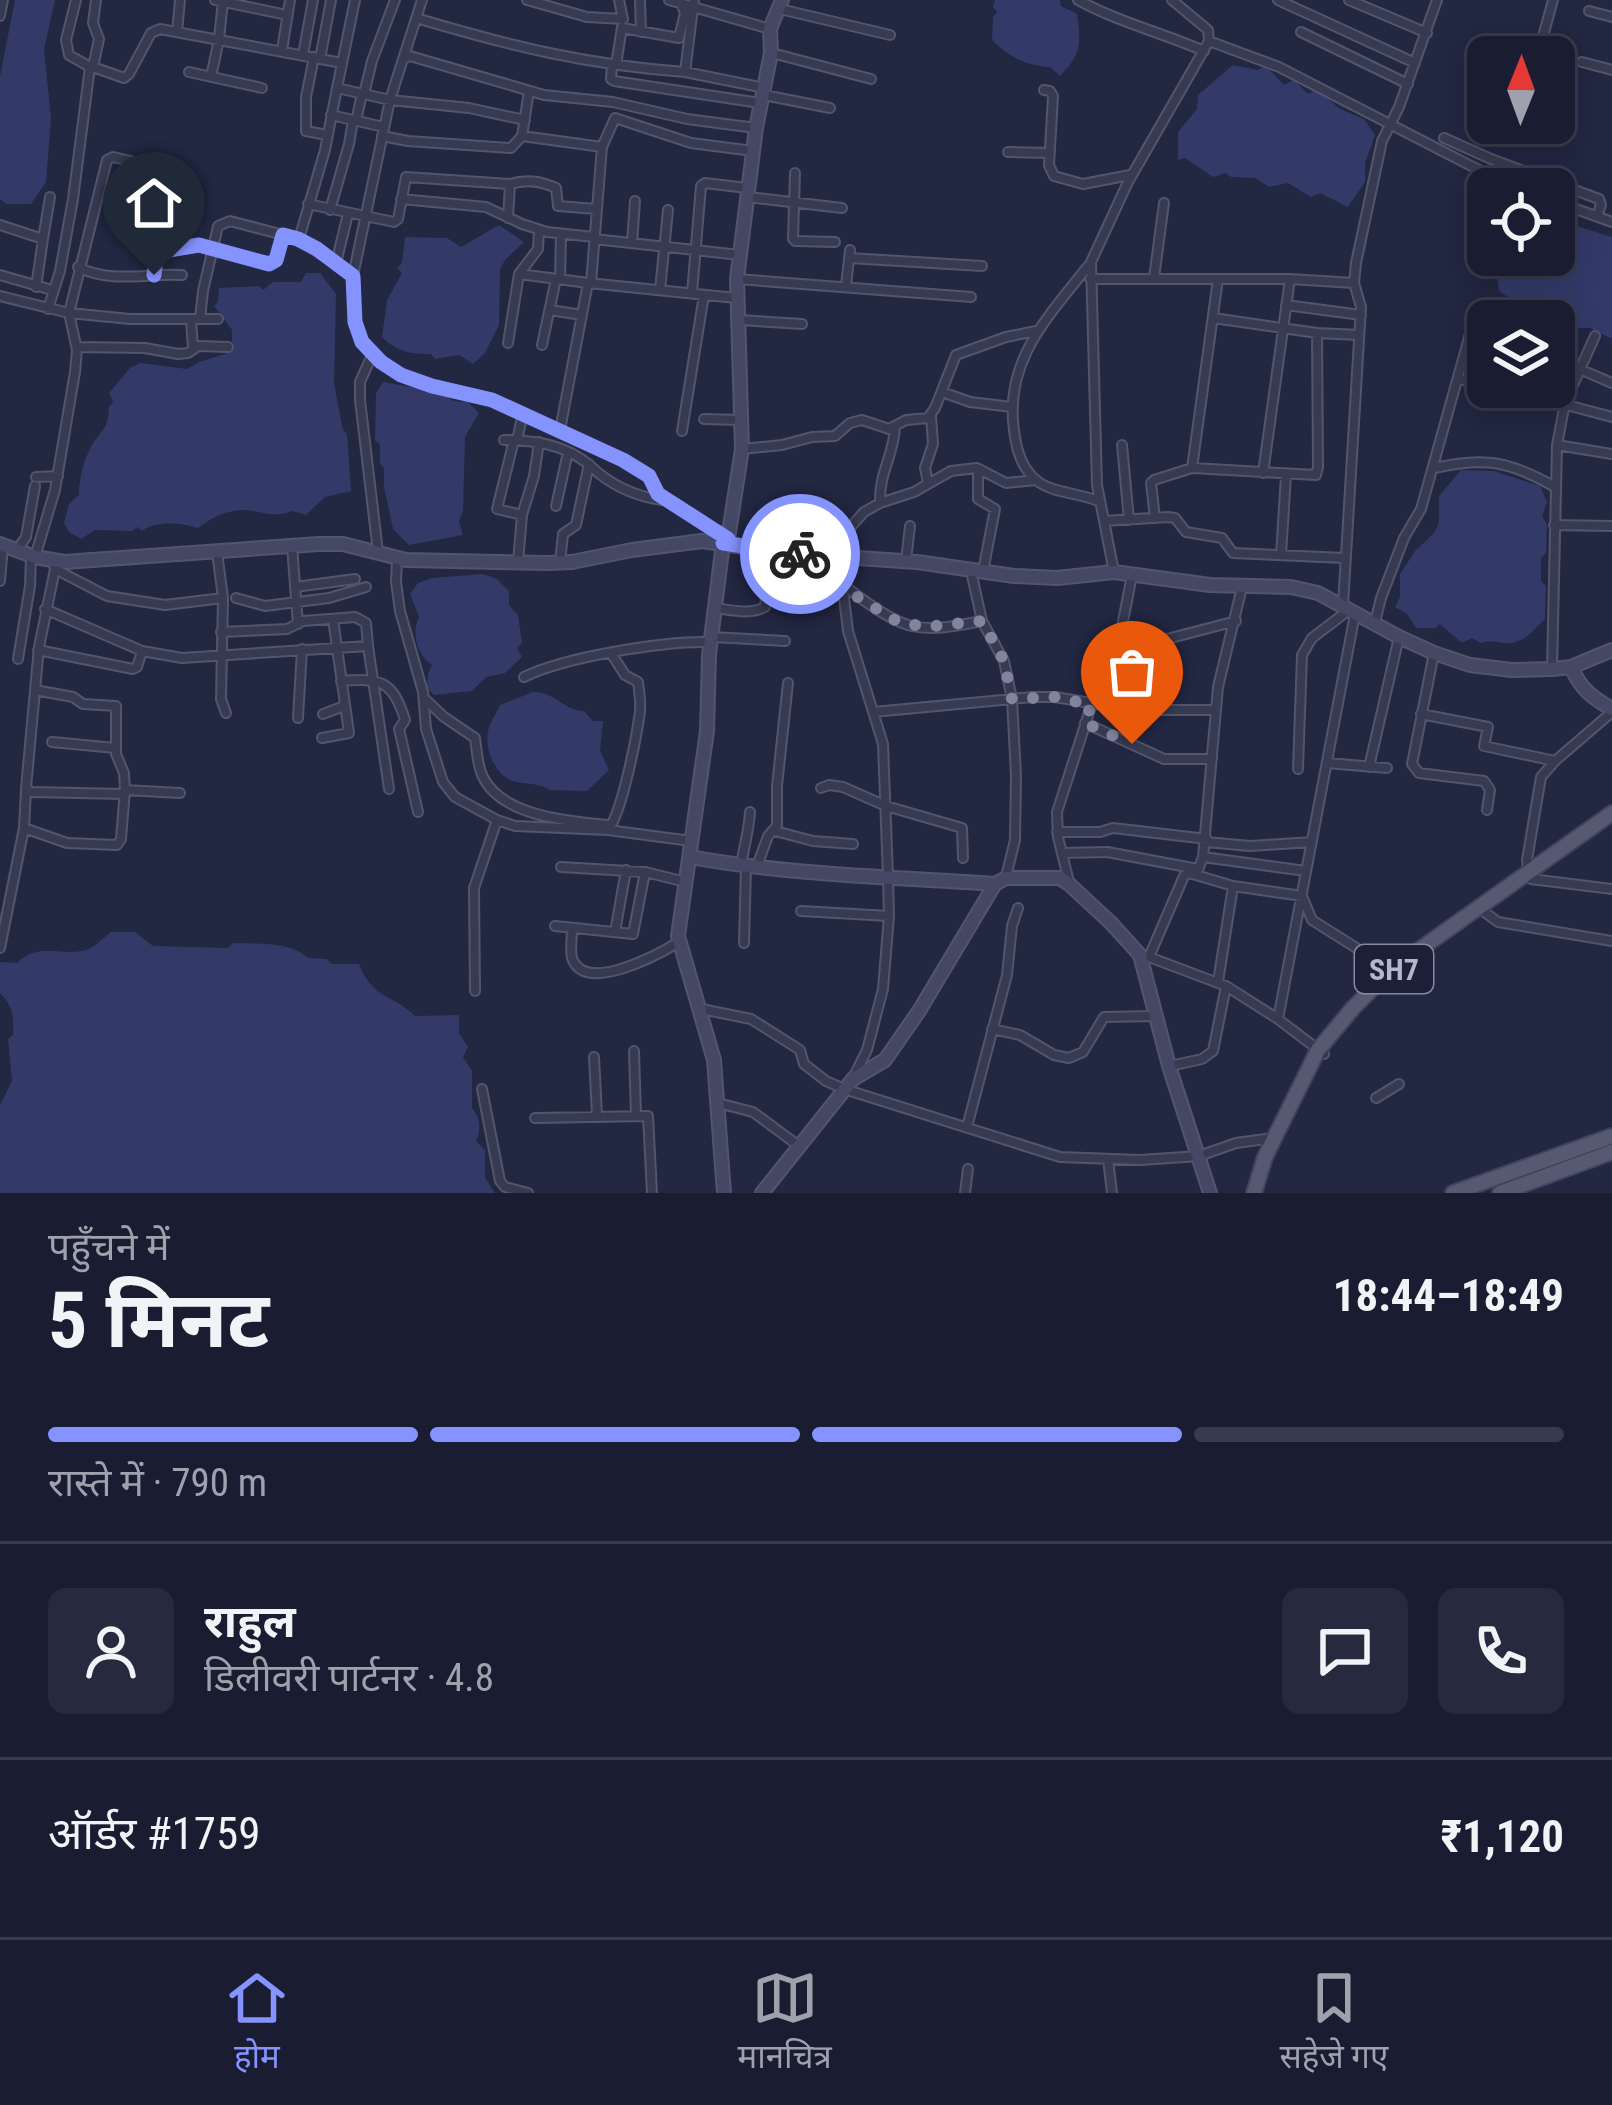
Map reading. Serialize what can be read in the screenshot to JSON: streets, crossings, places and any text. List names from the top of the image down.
{
  "streets": {
    "main road": ["SH7"]
  },
  "north": "top",
  "page": {
    "heading": ["5 मिनट", "पहुँचने में", "18:44–18:49"],
    "panel": [
      "राहुल",
      "डिलीवरी पार्टनर · 4.8",
      "ऑर्डर #1759",
      "₹1,120"
    ],
    "bar": "रास्ते में · 790 m",
    "tabs": ["होम", "मानचित्र", "सहेजे गए"]
  }
}
